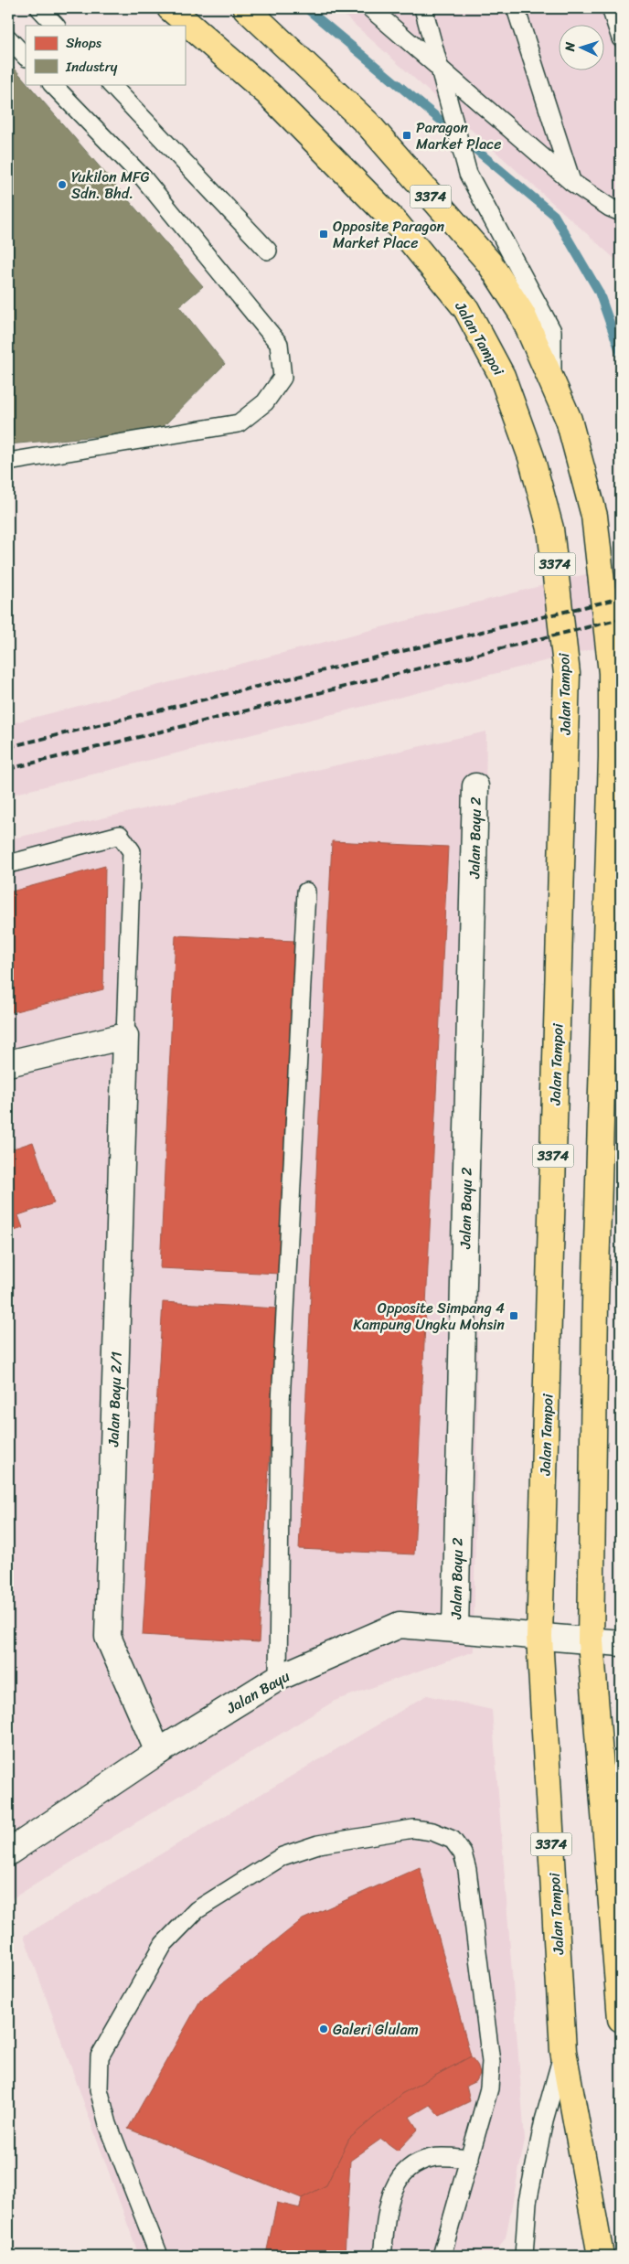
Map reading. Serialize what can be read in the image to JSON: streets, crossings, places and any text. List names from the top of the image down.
{
  "streets": {
    "main road": ["3374", "Jalan Tampoi"],
    "street": ["Jalan Bayu 2", "Jalan Bayu 2/1", "Jalan Bayu"]
  },
  "crossings": [
    ["3374", "Jalan Bayu"],
    ["Jalan Tampoi", "Jalan Bayu"],
    ["Jalan Bayu 2", "Jalan Bayu"],
    ["Jalan Bayu 2/1", "Jalan Bayu"]
  ],
  "places": {
    "transit": ["Paragon Market Place", "Opposite Paragon Market Place", "Opposite Simpang 4 Kampung Ungku Mohsin"],
    "other": ["Yukilon MFG Sdn. Bhd.", "Galeri Glulam"]
  },
  "legend": ["Shops", "Industry"],
  "north": "left"
}
